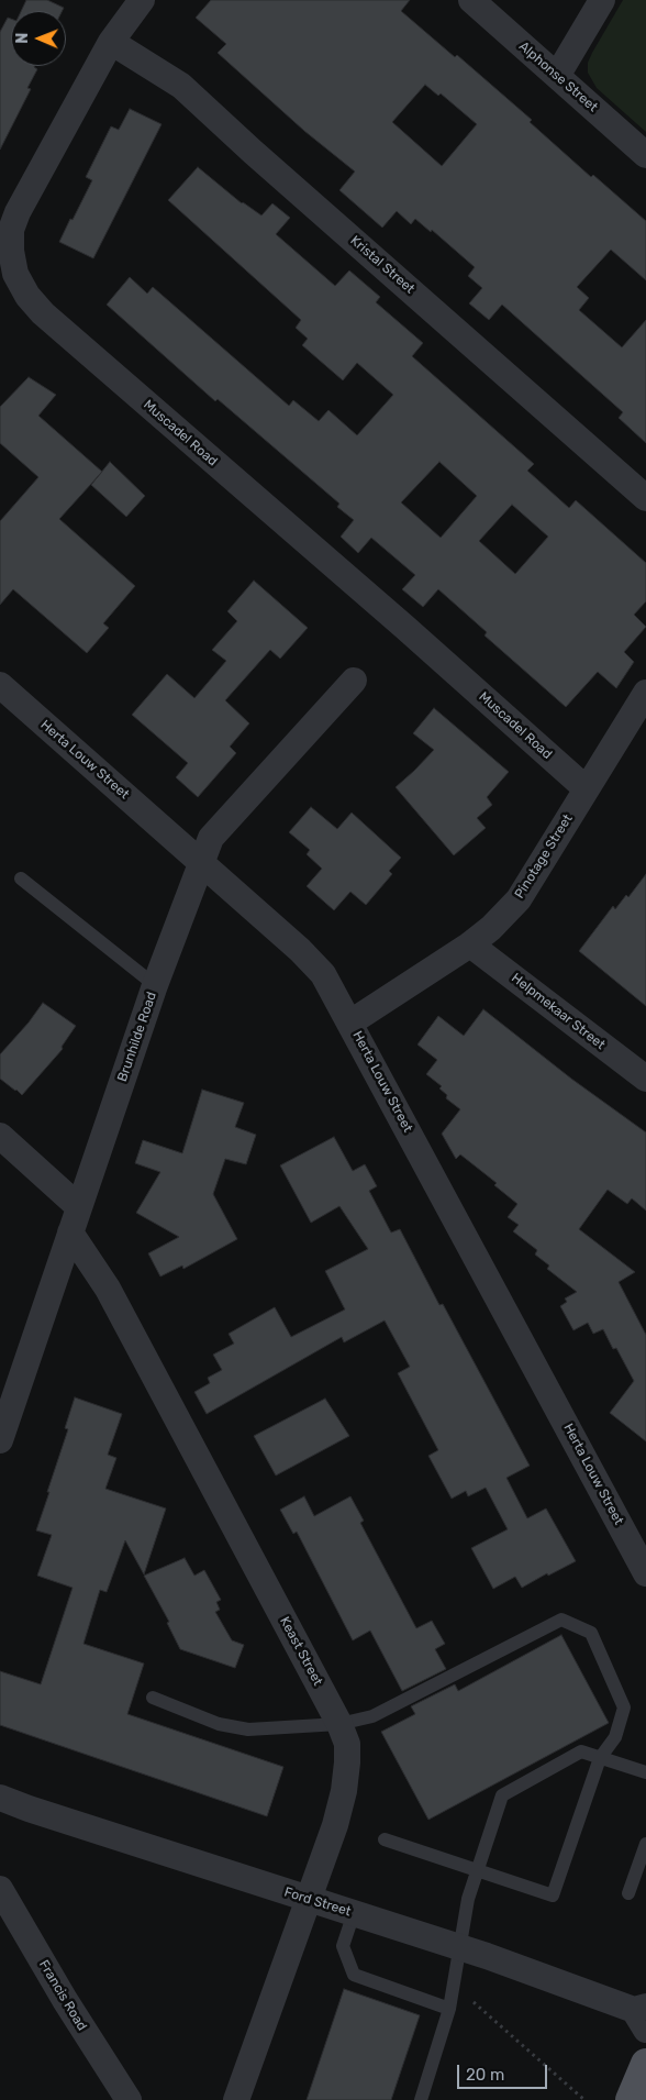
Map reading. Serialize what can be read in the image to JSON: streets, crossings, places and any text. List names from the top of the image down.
{
  "streets": {
    "street": [
      "Alphonse Street",
      "Kristal Street",
      "Muscadel Road",
      "Herta Louw Street",
      "Pinotage Street",
      "Helpmekaar Street",
      "Brunhilde Road",
      "Keast Street",
      "Ford Street",
      "Francis Road"
    ]
  },
  "crossings": [
    ["Kristal Street", "Muscadel Road"],
    ["Muscadel Road", "Pinotage Street"],
    ["Herta Louw Street", "Pinotage Street"],
    ["Herta Louw Street", "Brunhilde Road"],
    ["Pinotage Street", "Helpmekaar Street"],
    ["Brunhilde Road", "Keast Street"],
    ["Keast Street", "Ford Street"]
  ],
  "scale_bar": "20 m",
  "north": "left"
}
